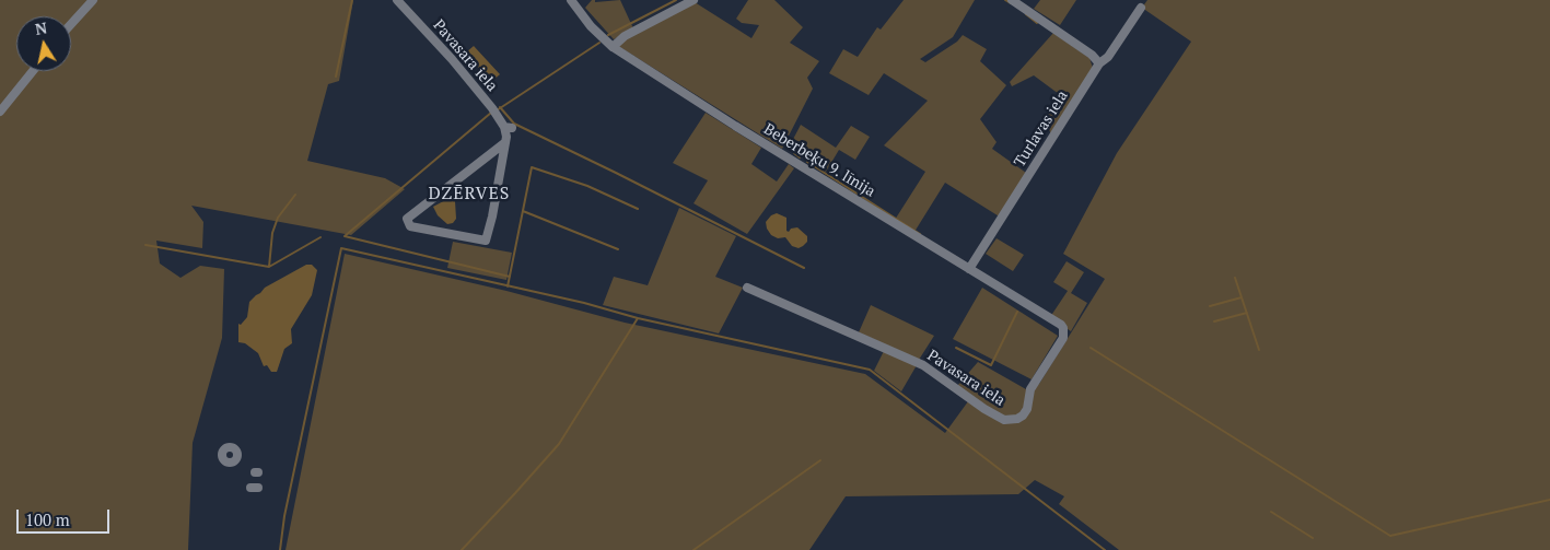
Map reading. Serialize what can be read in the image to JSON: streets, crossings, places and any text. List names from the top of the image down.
{
  "streets": {
    "street": ["Pavasara iela", "Turlavas iela", "Beberbeķu 9. līnija"]
  },
  "crossings": [
    ["Pavasara iela", "Beberbeķu 9. līnija"],
    ["Turlavas iela", "Beberbeķu 9. līnija"]
  ],
  "districts": ["DZĒRVES"],
  "scale_bar": "100 m",
  "north": "top"
}
